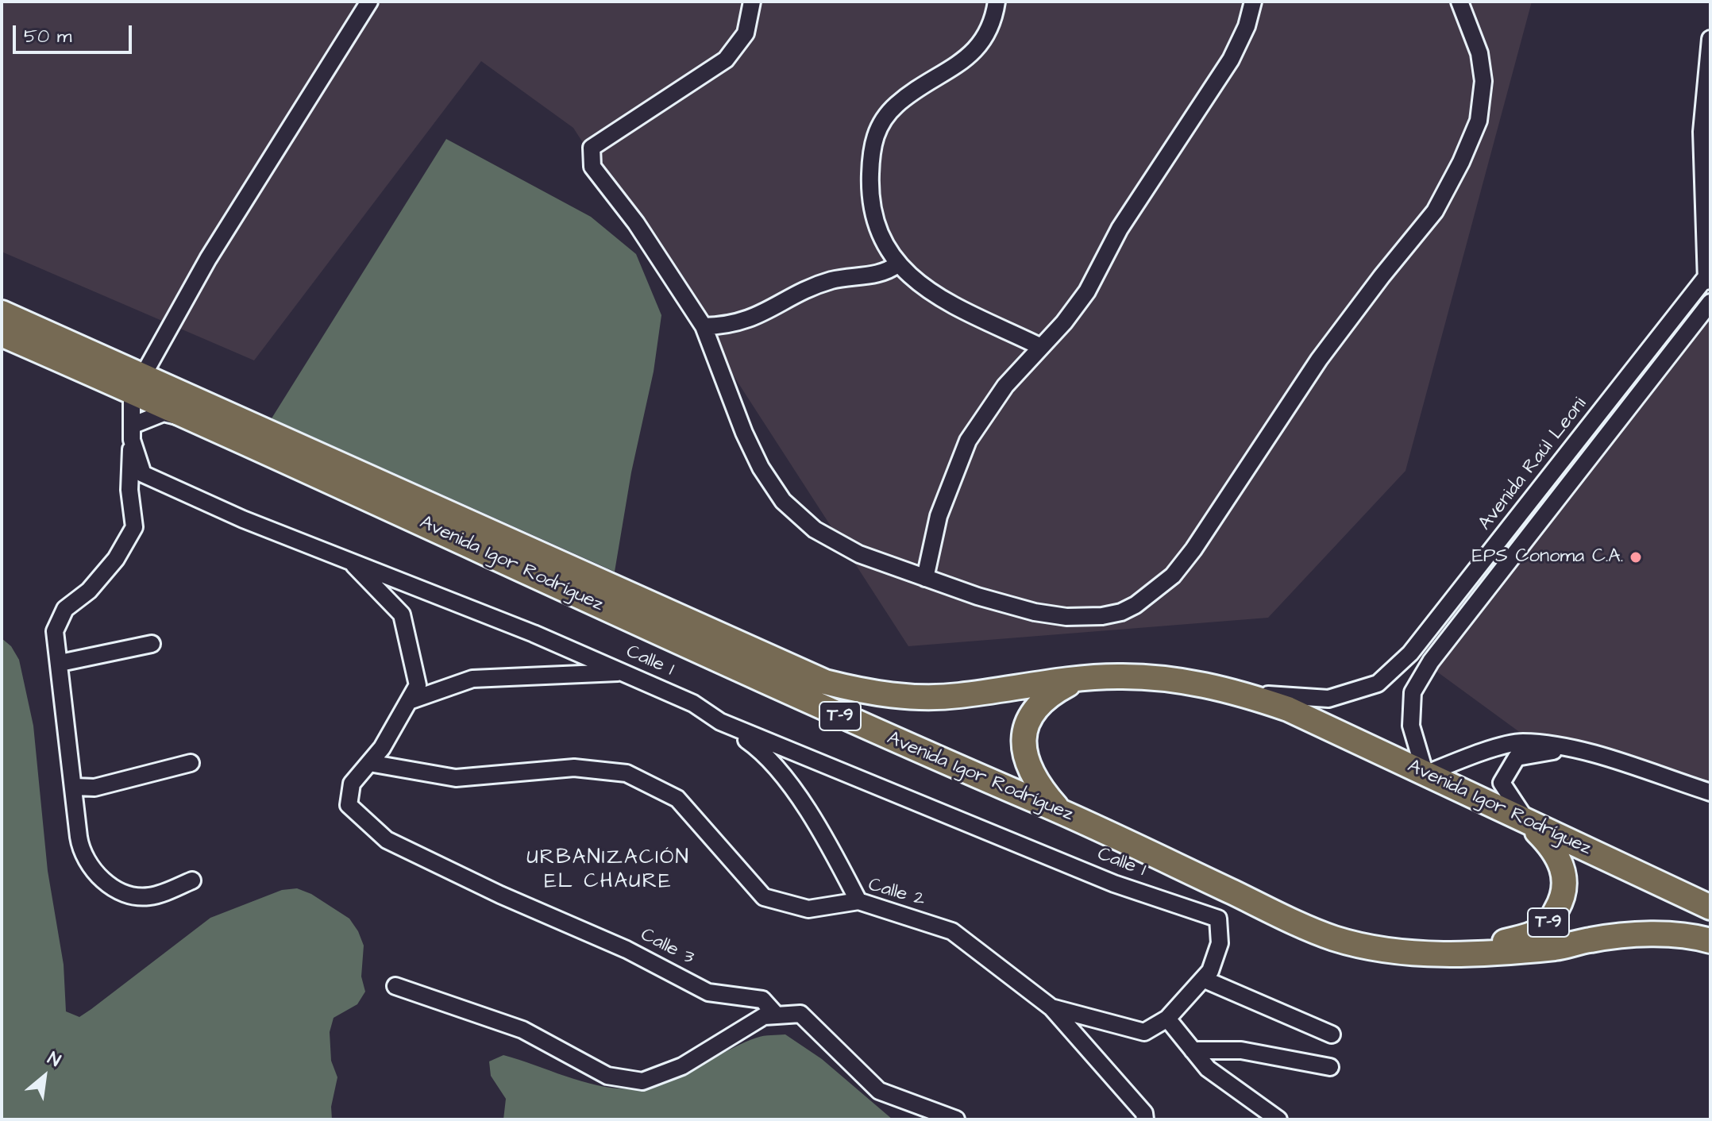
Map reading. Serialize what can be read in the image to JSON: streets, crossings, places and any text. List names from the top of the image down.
{
  "streets": {
    "highway": ["Avenida Igor Rodríguez", "T-9"],
    "street": [
      "Avenida Raúl Leoni",
      "Calle 1",
      "Calle 2",
      "Calle 3"
    ]
  },
  "crossings": [
    ["Avenida Raúl Leoni", "Avenida Igor Rodríguez"],
    ["Avenida Igor Rodríguez", "Calle 1"],
    ["Avenida Igor Rodríguez", "T-9"],
    ["Calle 2", "Calle 3"]
  ],
  "districts": ["URBANIZACIÓN EL CHAURE"],
  "places": ["EPS Conoma C.A."],
  "scale_bar": "50 m",
  "north": "top right"
}
